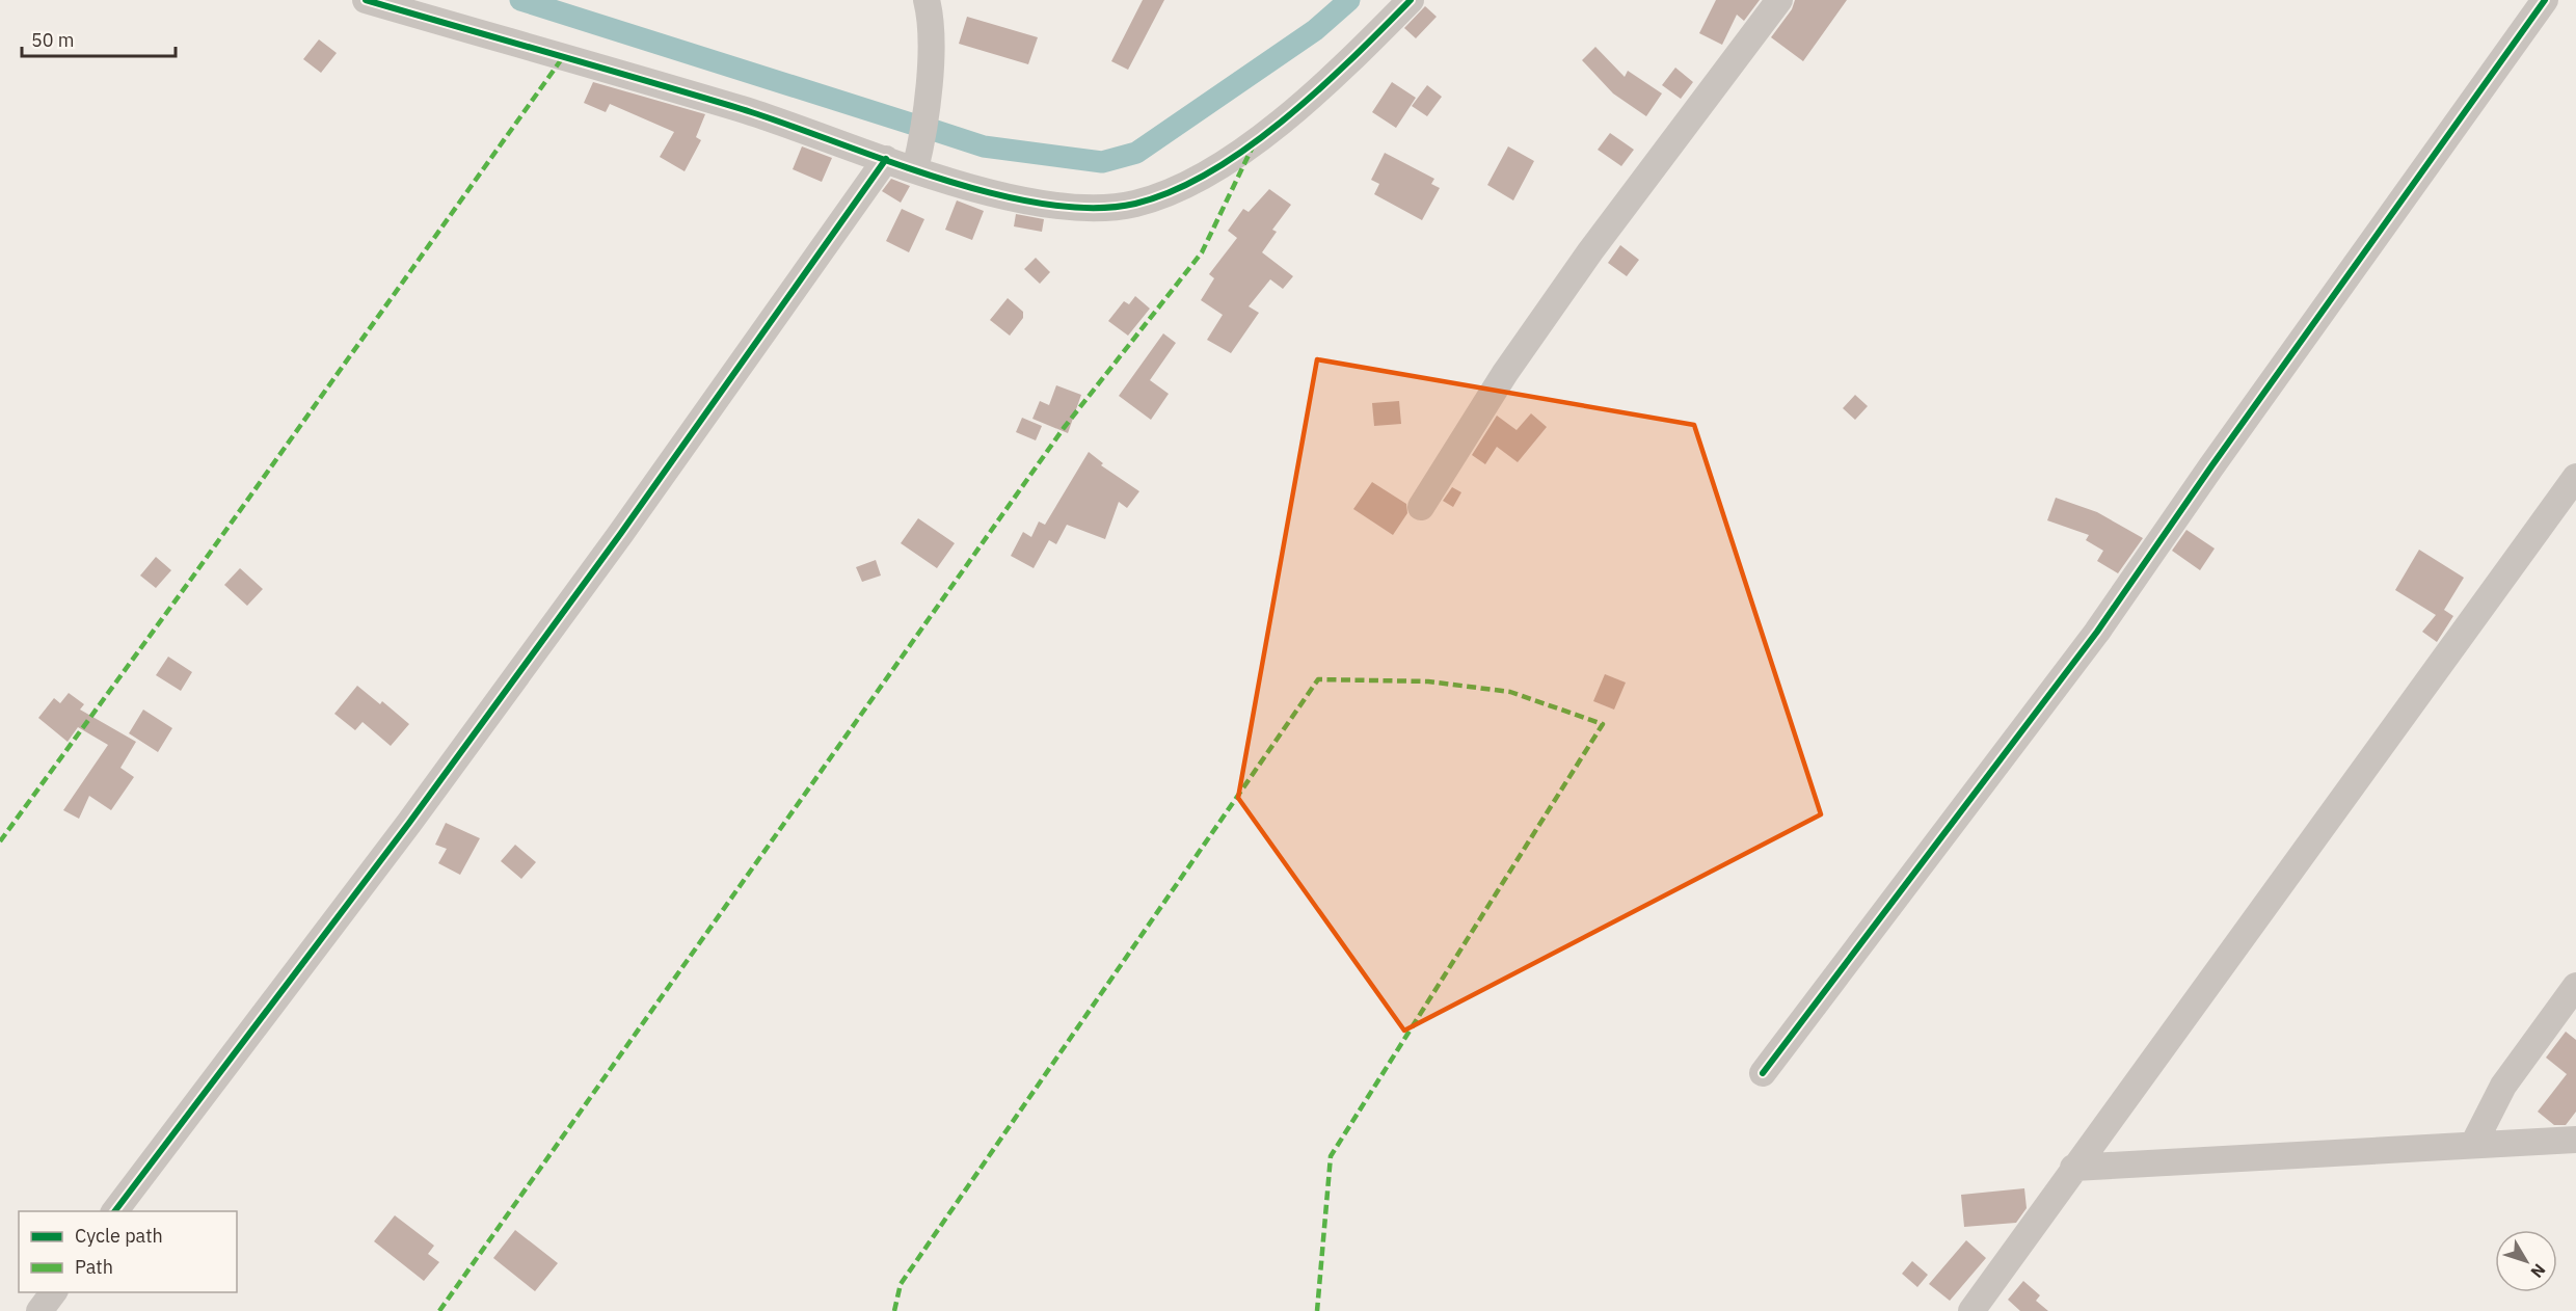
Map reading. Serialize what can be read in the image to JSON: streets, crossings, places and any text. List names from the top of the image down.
{
  "legend": ["Cycle path", "Path"],
  "scale_bar": "50 m",
  "north": "bottom right"
}
